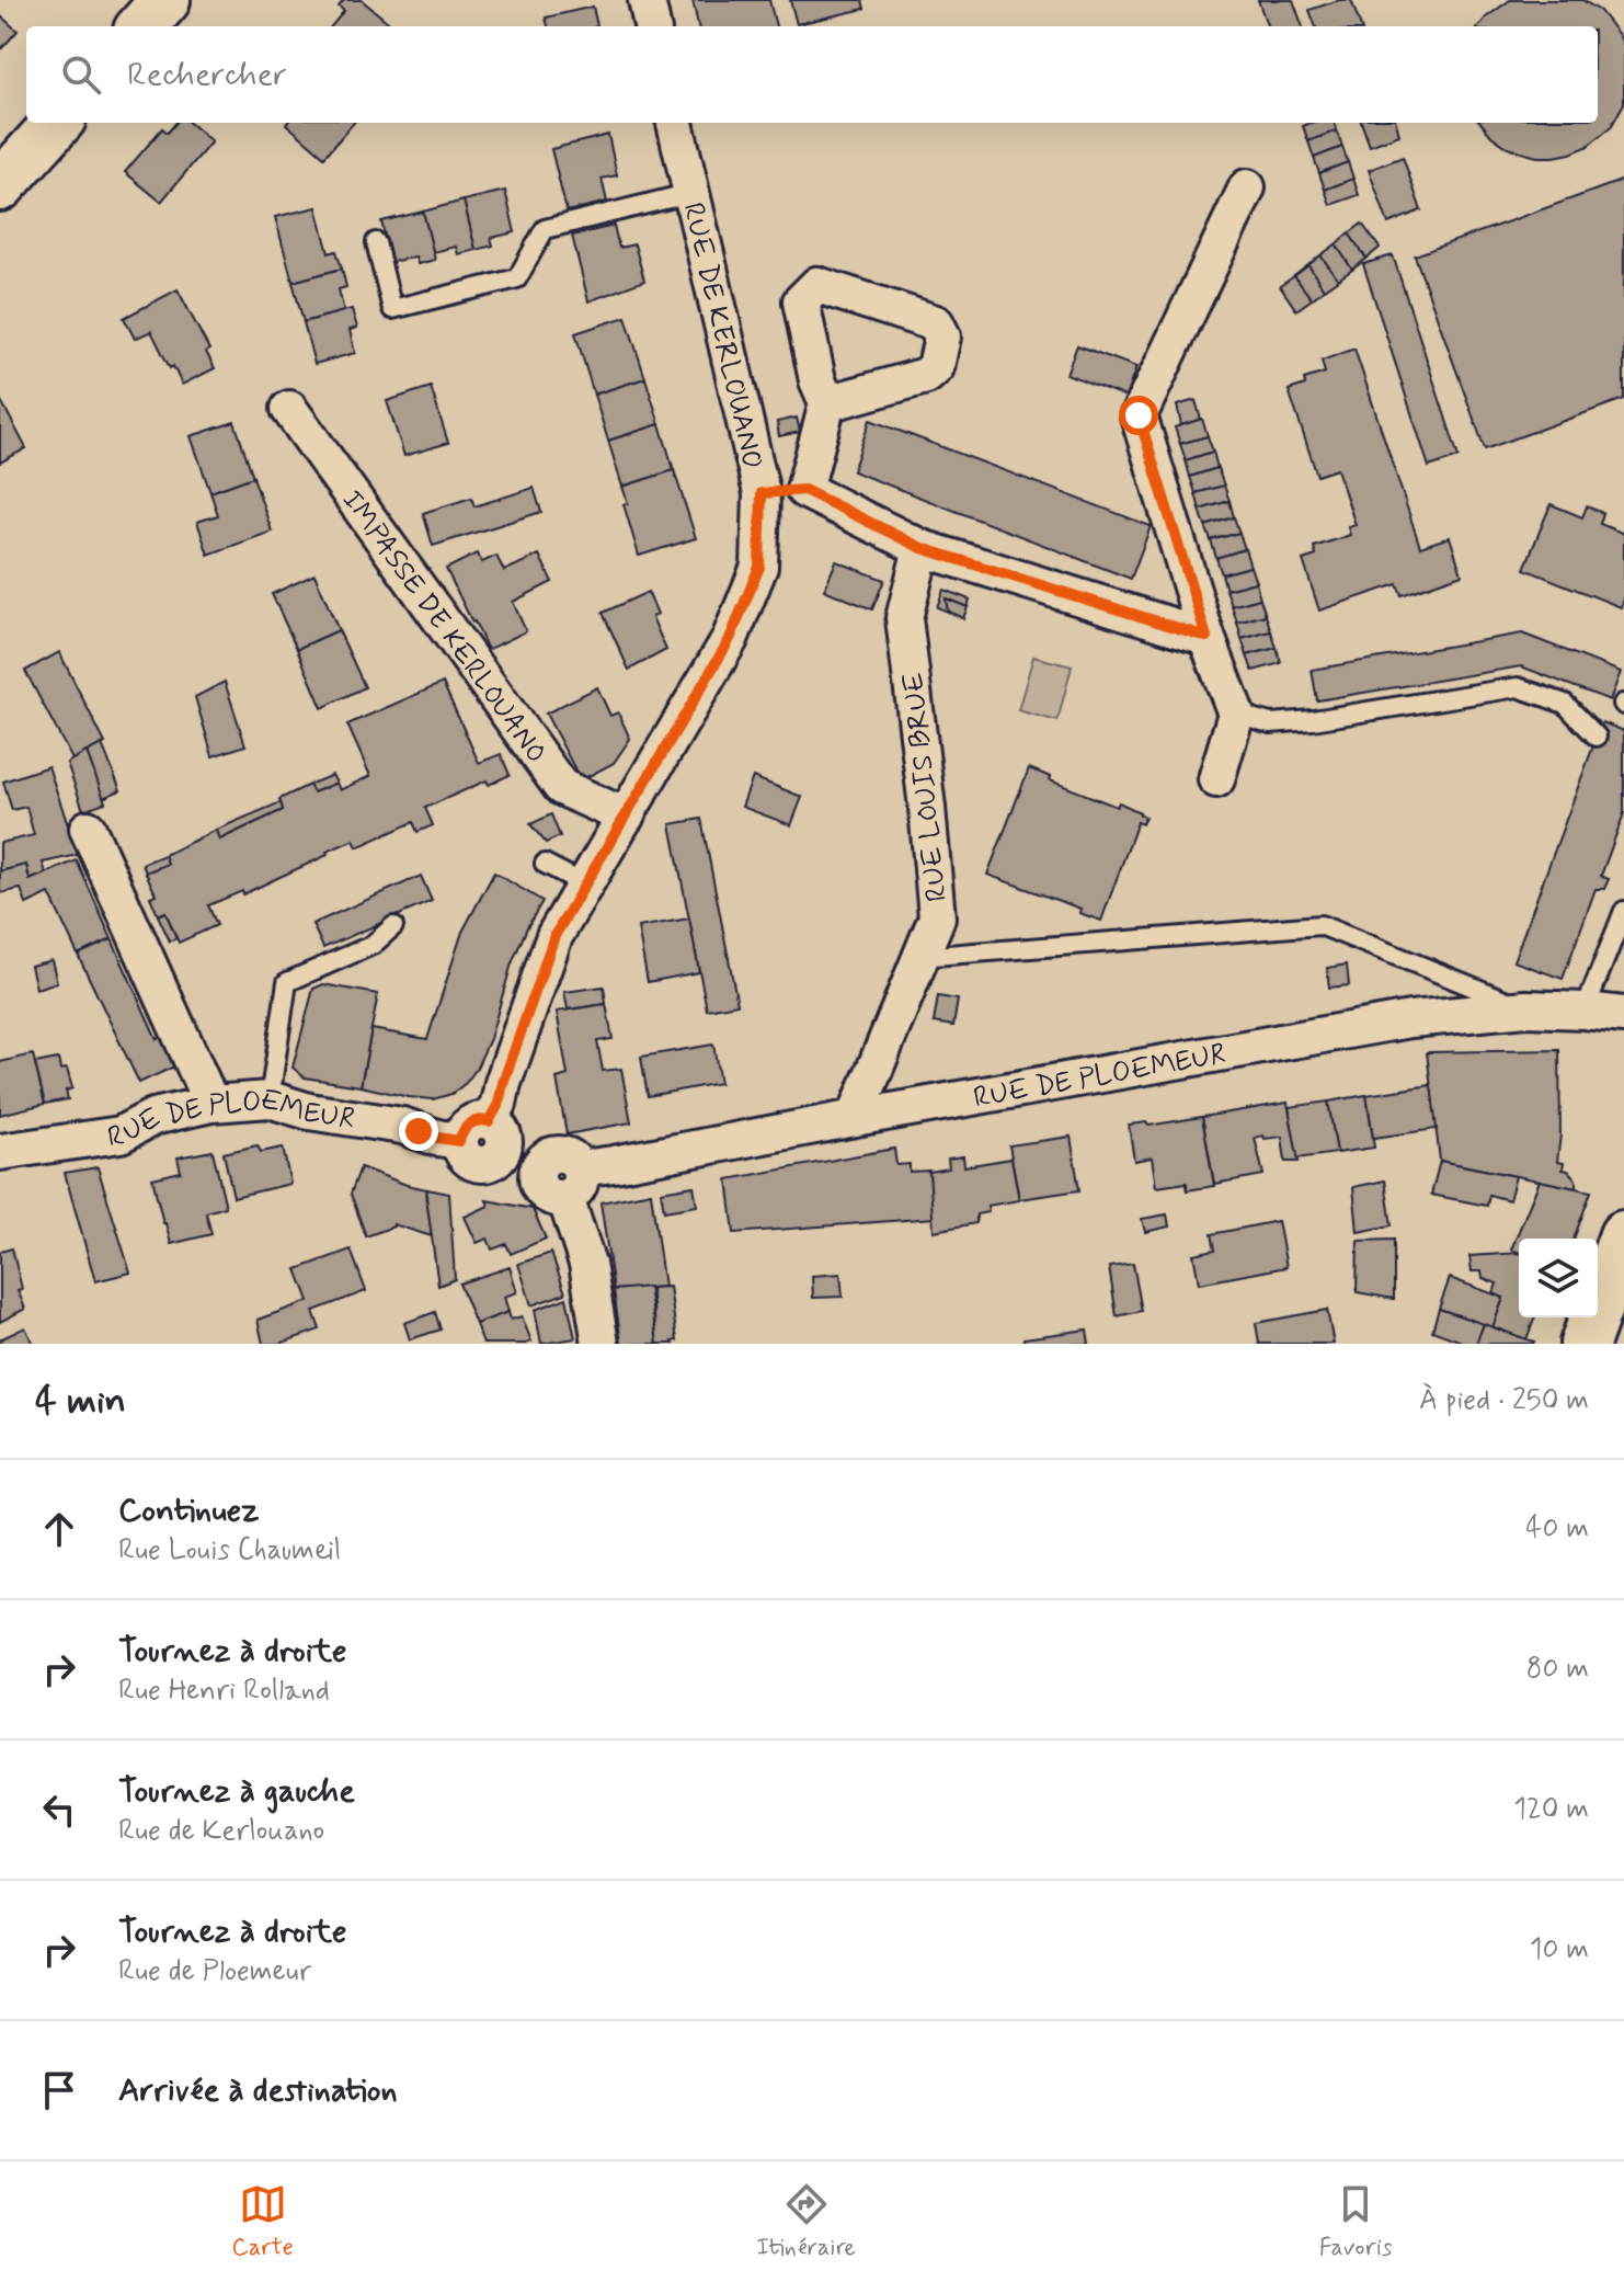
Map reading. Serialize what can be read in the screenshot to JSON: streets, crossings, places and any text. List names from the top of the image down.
{
  "streets": {
    "street": [
      "RUE DE KERLOUANO",
      "IMPASSE DE KERLOUANO",
      "RUE LOUIS BRUE",
      "RUE DE PLOEMEUR"
    ]
  },
  "crossings": [
    ["RUE DE KERLOUANO", "IMPASSE DE KERLOUANO"],
    ["RUE LOUIS BRUE", "RUE DE PLOEMEUR"]
  ],
  "page": {
    "search": "Rechercher",
    "heading": ["4 min", "À pied · 250 m"],
    "list": [
      ["Continuez", "Rue Louis Chaumeil", "40 m"],
      ["Tournez à droite", "Rue Henri Rolland", "80 m"],
      ["Tournez à gauche", "Rue de Kerlouano", "120 m"],
      ["Tournez à droite", "Rue de Ploemeur", "10 m"],
      "Arrivée à destination"
    ],
    "nav": ["Carte", "Itinéraire", "Favoris"]
  }
}
